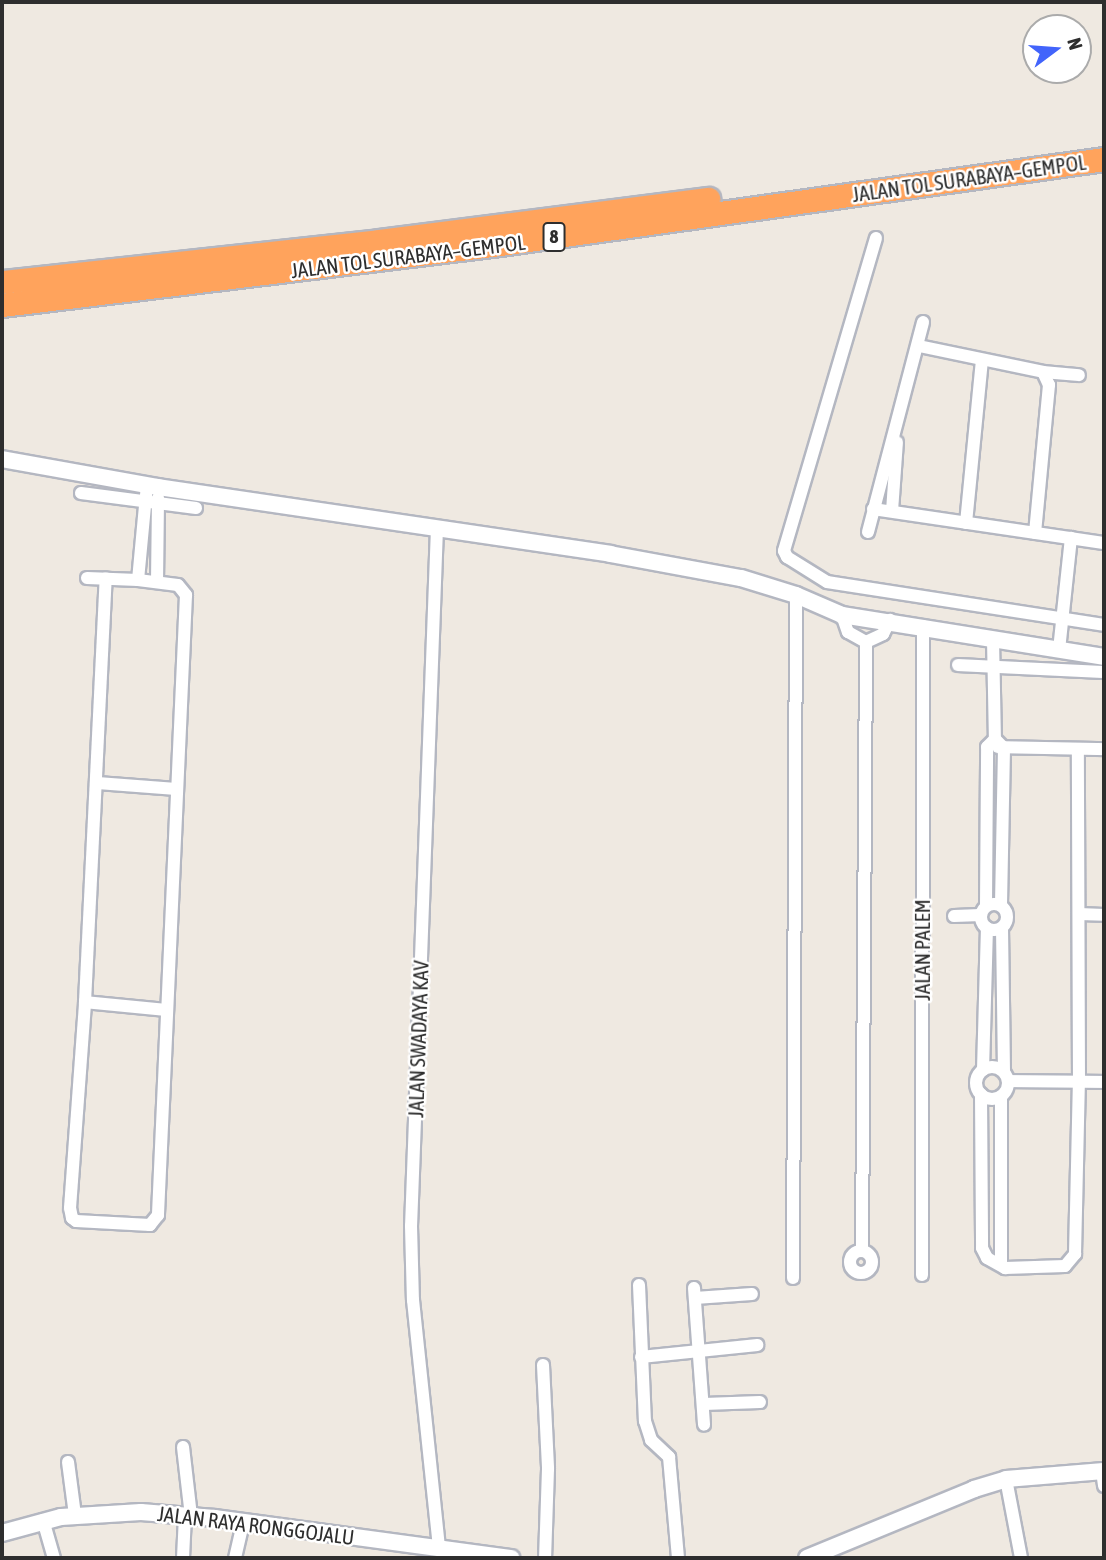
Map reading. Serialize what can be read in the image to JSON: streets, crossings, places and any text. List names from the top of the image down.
{
  "streets": {
    "highway": ["JALAN TOL SURABAYA–GEMPOL", "8"],
    "street": ["JALAN PALEM", "JALAN SWADAYA KAV", "JALAN RAYA RONGGOJALU"]
  },
  "crossings": [
    ["JALAN SWADAYA KAV", "JALAN RAYA RONGGOJALU"]
  ],
  "north": "right"
}
